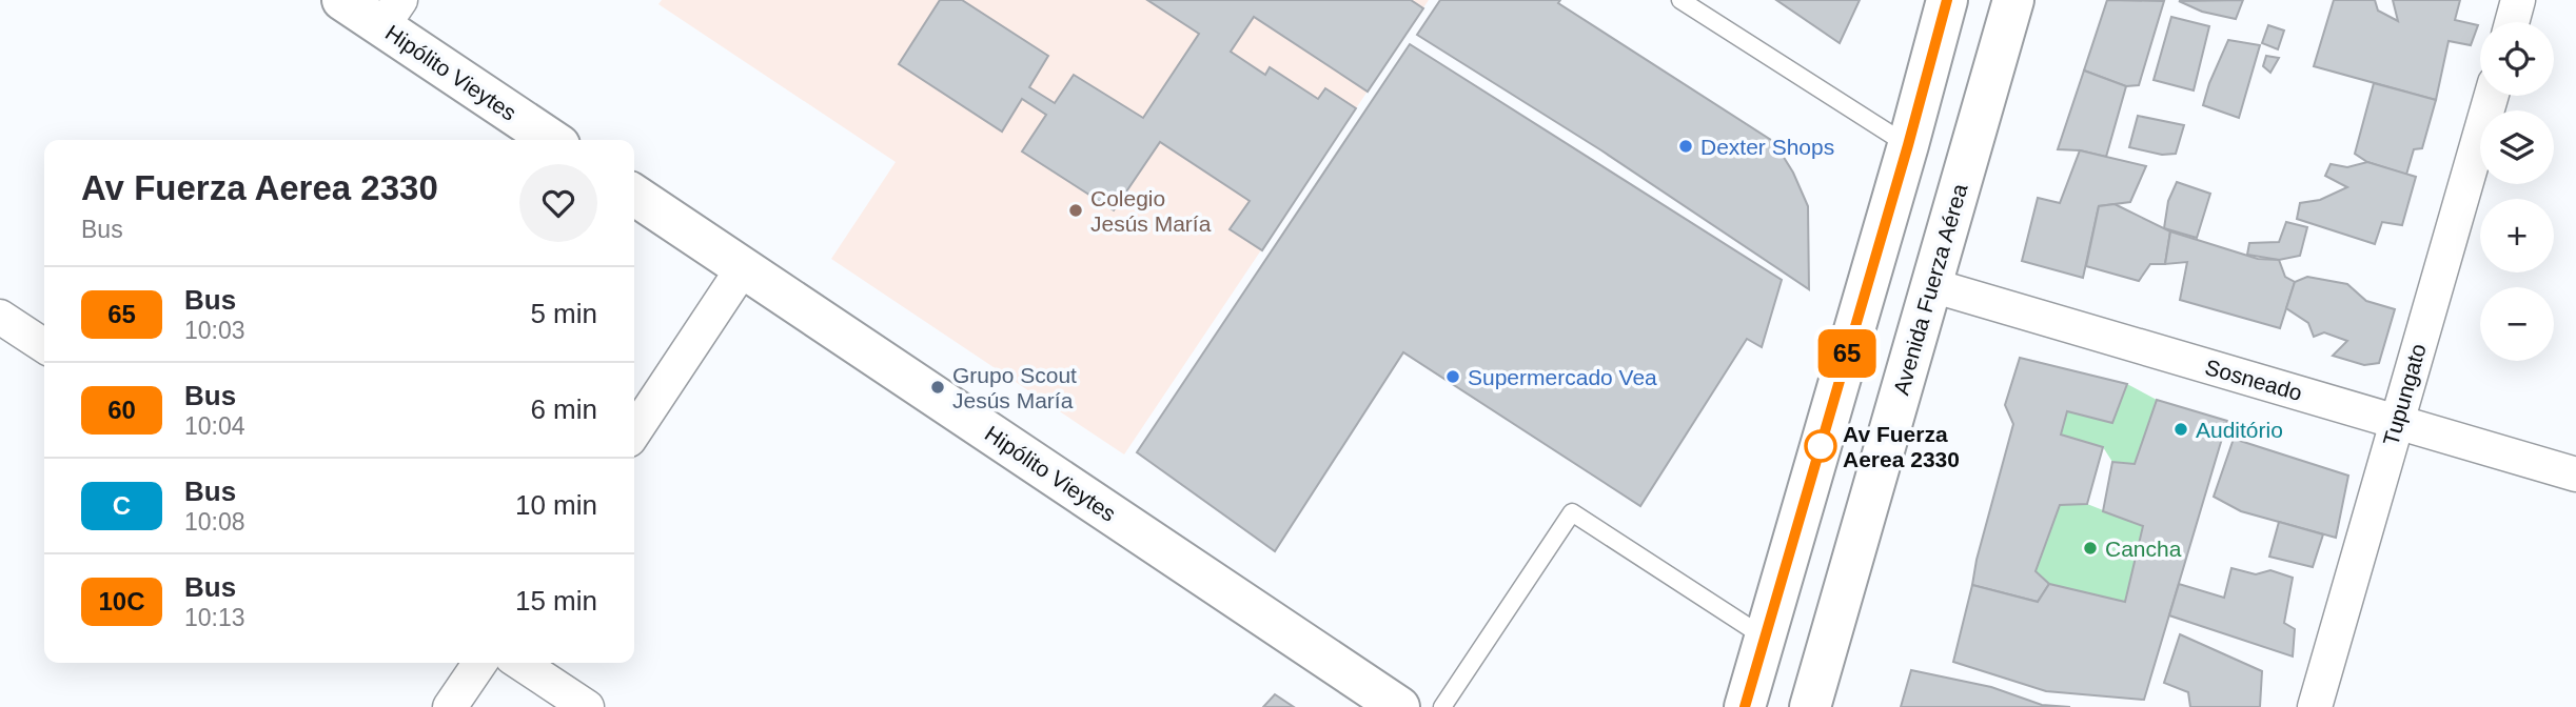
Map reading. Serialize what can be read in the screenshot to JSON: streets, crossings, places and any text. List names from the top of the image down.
{
  "streets": {
    "main road": ["Hipólito Vieytes", "Avenida Fuerza Aérea"],
    "street": ["Sosneado", "Tupungato"]
  },
  "crossings": [
    ["Avenida Fuerza Aérea", "Sosneado"],
    ["Sosneado", "Tupungato"]
  ],
  "places": [
    "Dexter Shops",
    "Colegio Jesús María",
    "Supermercado Vea",
    "Grupo Scout Jesús María",
    "Auditório",
    "Av Fuerza Aerea 2330",
    "Cancha"
  ],
  "lines": ["bus line 65"],
  "page": {
    "on_map": "65",
    "map_buttons": ["+", "−"],
    "heading": ["Av Fuerza Aerea 2330", "Bus"],
    "list": [
      {
        "mark": "65",
        "name": "Bus",
        "note": "10:03",
        "value": "5 min"
      },
      {
        "mark": "60",
        "name": "Bus",
        "note": "10:04",
        "value": "6 min"
      },
      {
        "mark": "C",
        "name": "Bus",
        "note": "10:08",
        "value": "10 min"
      },
      {
        "mark": "10C",
        "name": "Bus",
        "note": "10:13",
        "value": "15 min"
      }
    ]
  }
}
